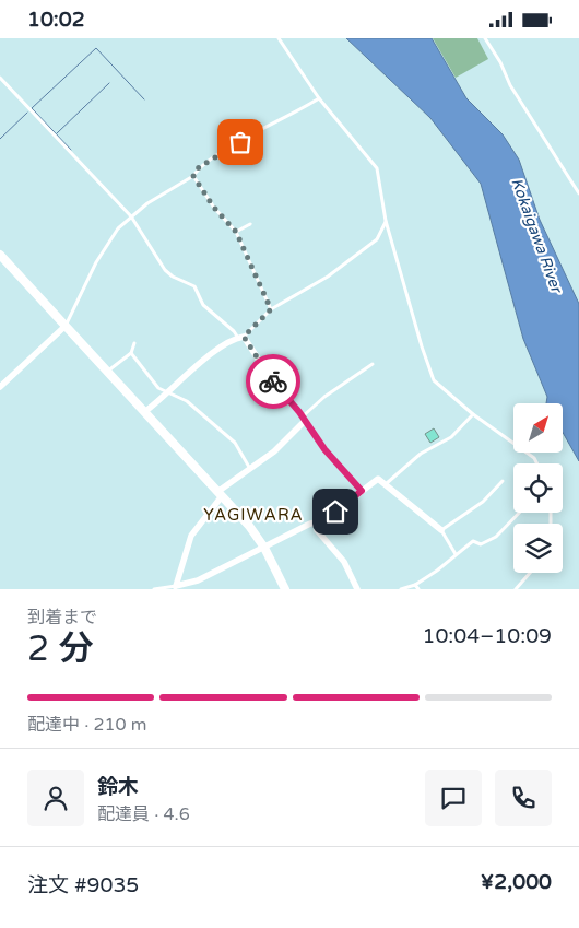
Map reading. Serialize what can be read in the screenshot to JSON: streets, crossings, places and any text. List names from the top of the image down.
{
  "districts": ["YAGIWARA"],
  "water": ["Kokaigawa River"],
  "north": "top right",
  "page": {
    "status": "10:02",
    "heading": ["2 分", "到着まで", "10:04–10:09"],
    "panel": [
      "鈴木",
      "配達員 · 4.6",
      "注文 #9035",
      "¥2,000"
    ],
    "bar": "配達中 · 210 m"
  }
}
